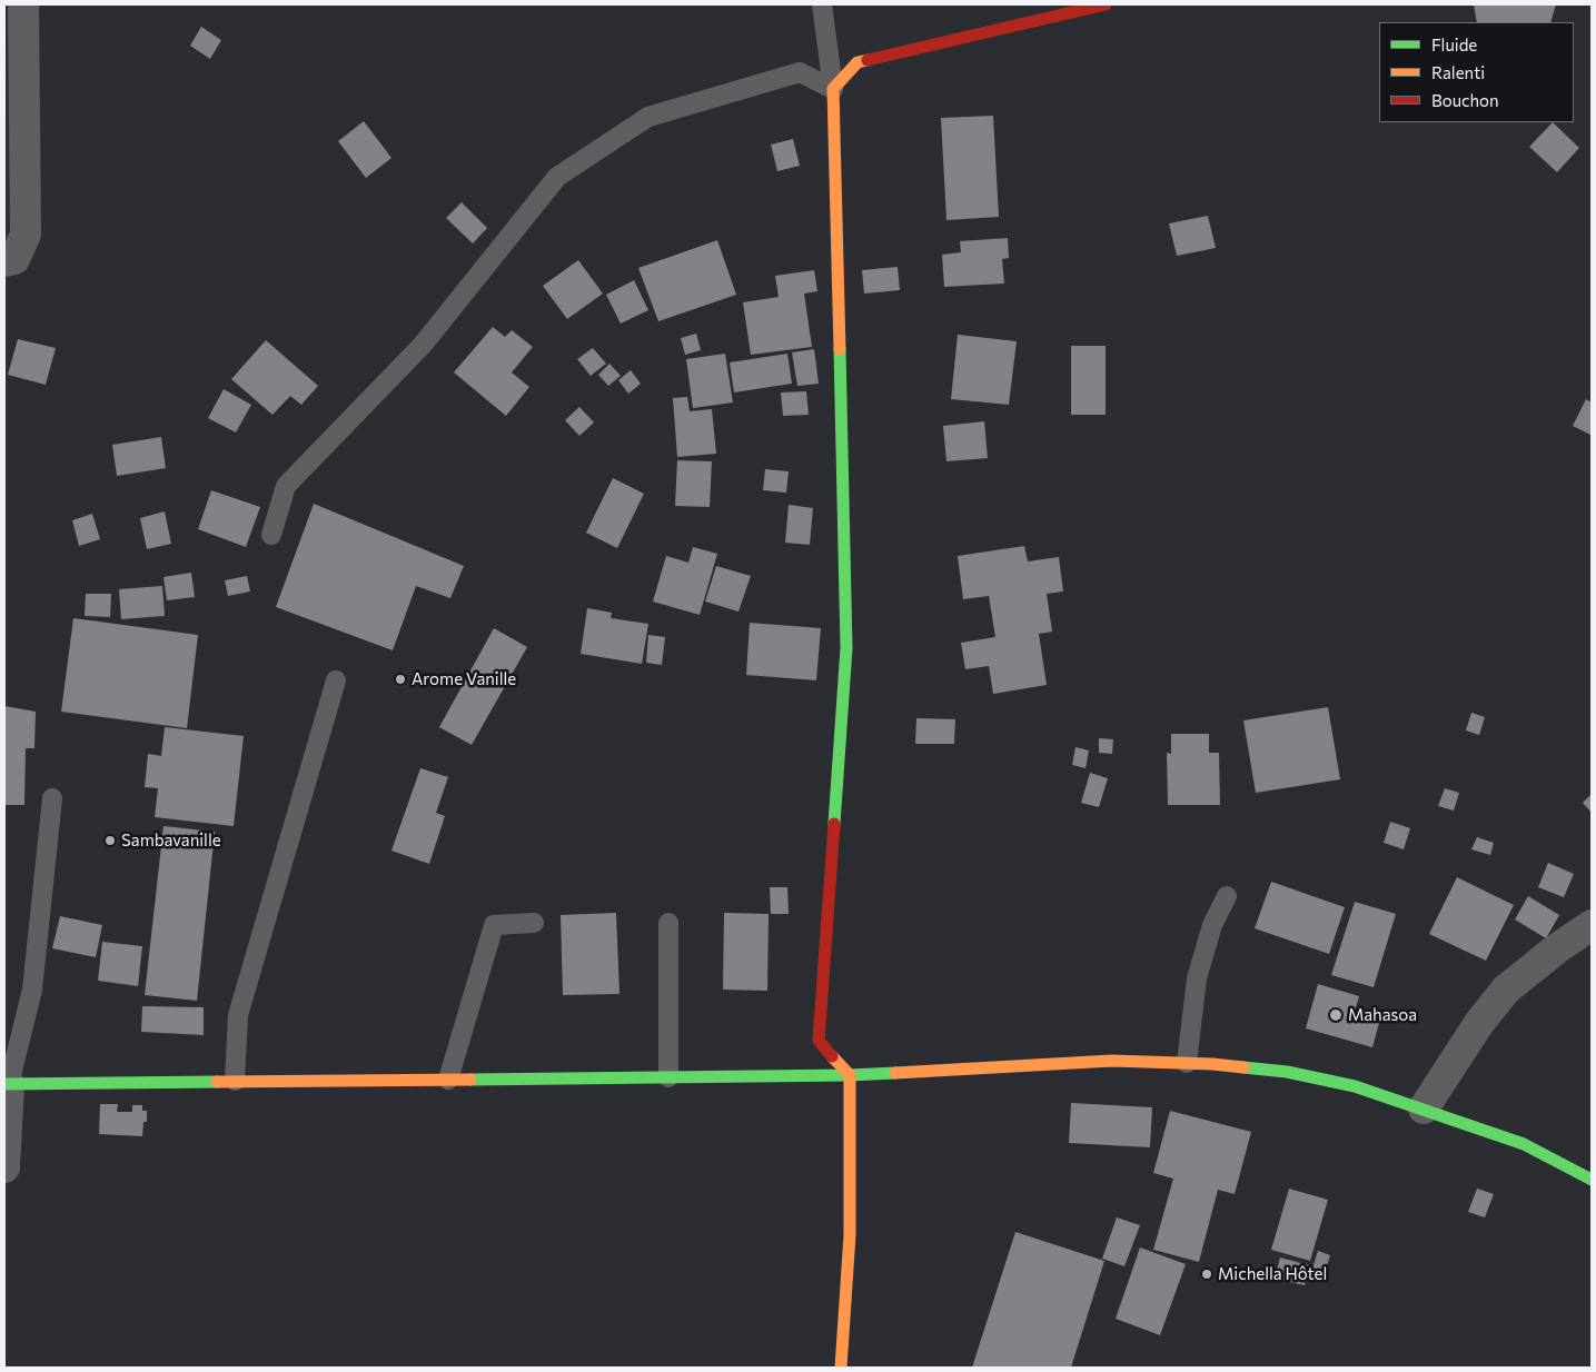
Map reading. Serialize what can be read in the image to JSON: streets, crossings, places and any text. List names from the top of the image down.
{
  "places": [
    "Arome Vanille",
    "Sambavanille",
    "Mahasoa",
    "Michella Hôtel"
  ],
  "legend": ["Fluide", "Ralenti", "Bouchon"]
}
